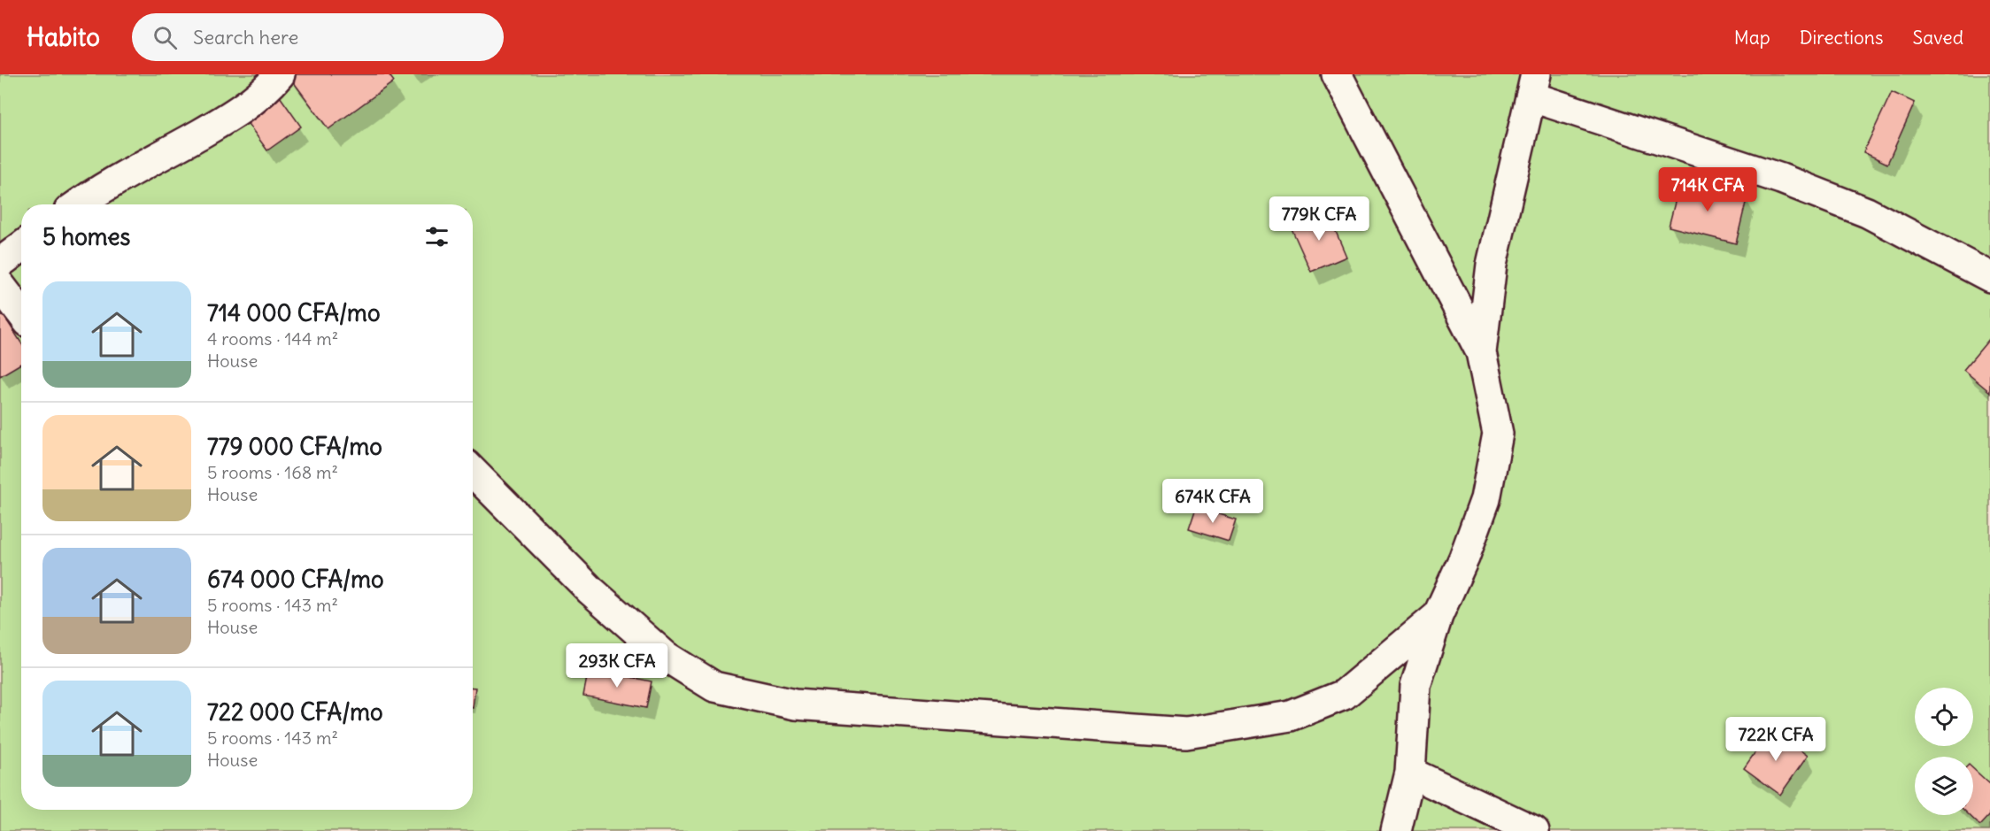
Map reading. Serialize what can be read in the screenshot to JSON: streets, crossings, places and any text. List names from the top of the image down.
{
  "page": {
    "header": "Habito",
    "search": "Search here",
    "nav": ["Map", "Directions", "Saved"],
    "price": [
      "714K CFA",
      "779K CFA",
      "674K CFA",
      "293K CFA",
      "722K CFA"
    ],
    "heading": "5 homes",
    "list": [
      {
        "name": "714 000 CFA/mo",
        "note": "4 rooms · 144 m² · House"
      },
      {
        "name": "779 000 CFA/mo",
        "note": "5 rooms · 168 m² · House"
      },
      {
        "name": "674 000 CFA/mo",
        "note": "5 rooms · 143 m² · House"
      },
      {
        "name": "722 000 CFA/mo",
        "note": "5 rooms · 143 m² · House"
      }
    ]
  }
}
